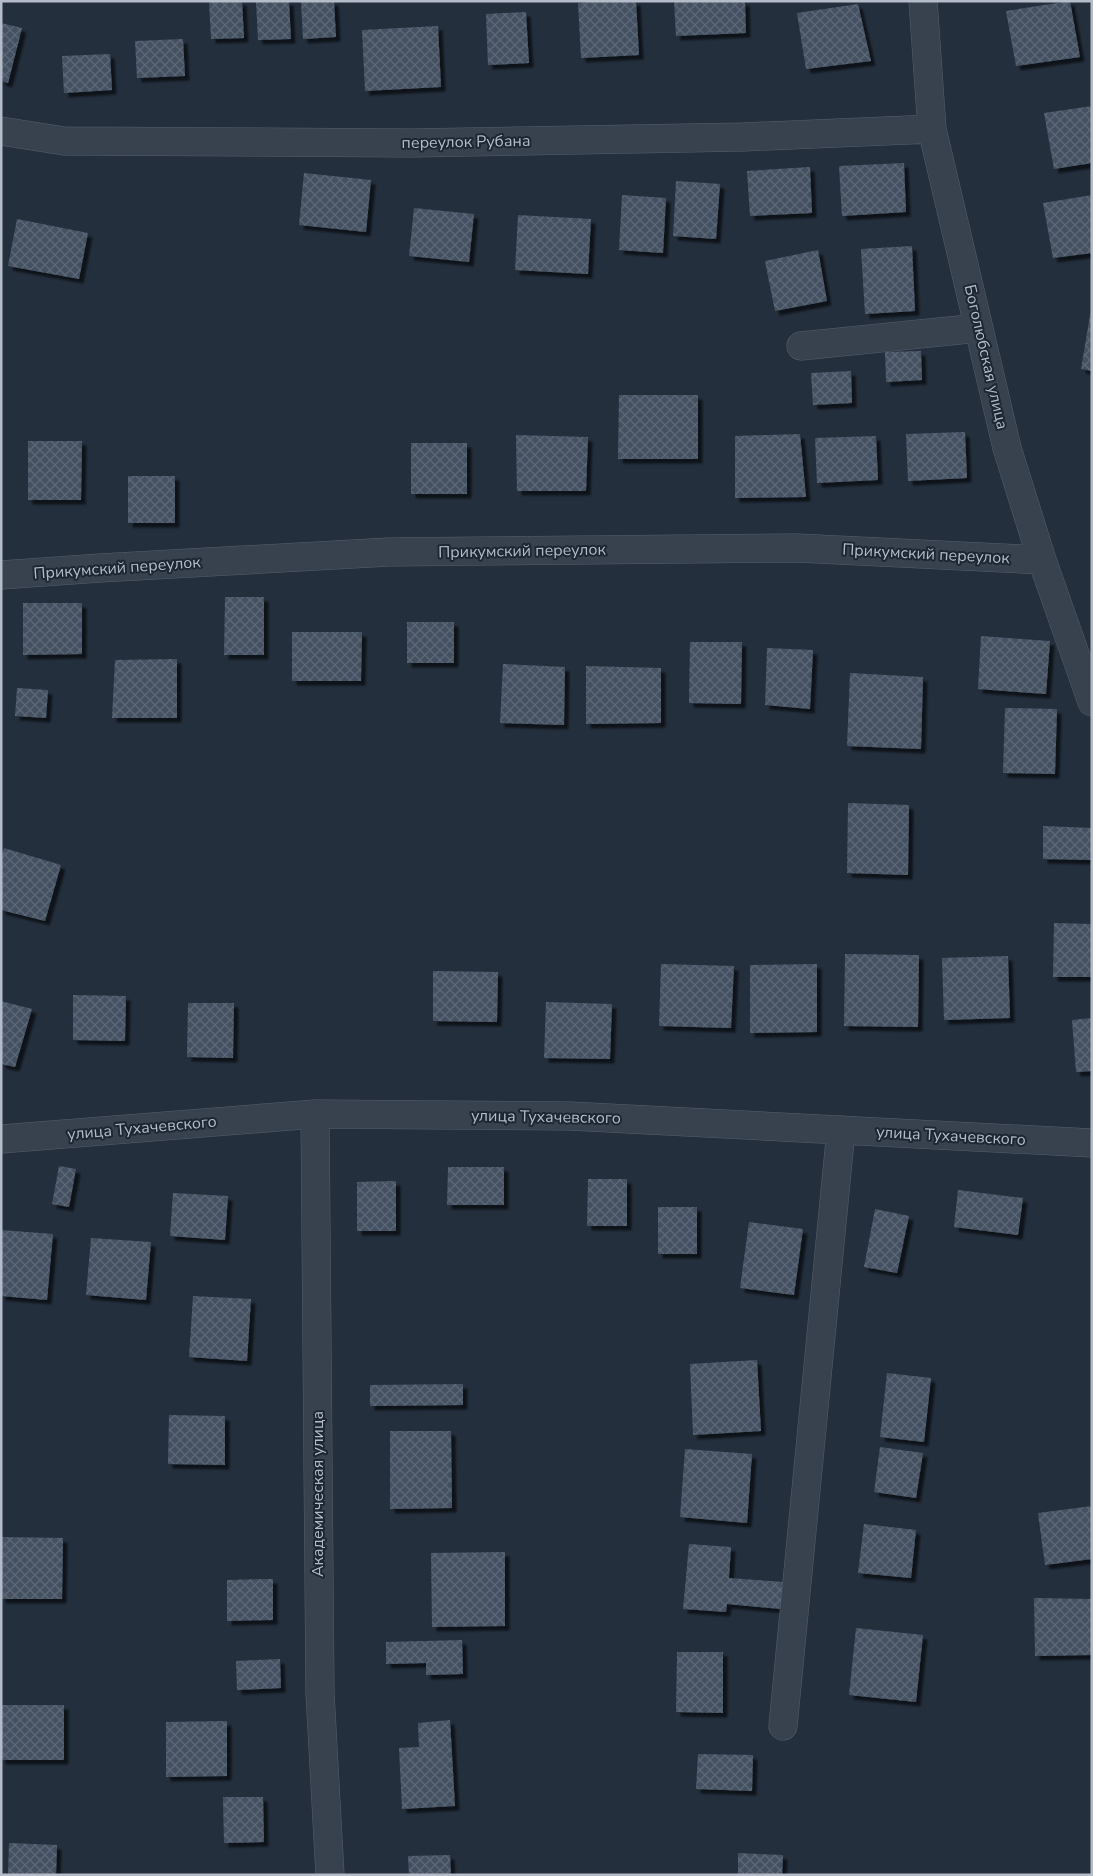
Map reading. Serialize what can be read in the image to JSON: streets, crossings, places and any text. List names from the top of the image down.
{
  "streets": {
    "street": [
      "переулок Рубана",
      "Боголюбская улица",
      "Прикумский переулок",
      "улица Тухачевского",
      "Академическая улица"
    ]
  },
  "crossings": [
    ["переулок Рубана", "Боголюбская улица"],
    ["Боголюбская улица", "Прикумский переулок"],
    ["улица Тухачевского", "Академическая улица"]
  ]
}
